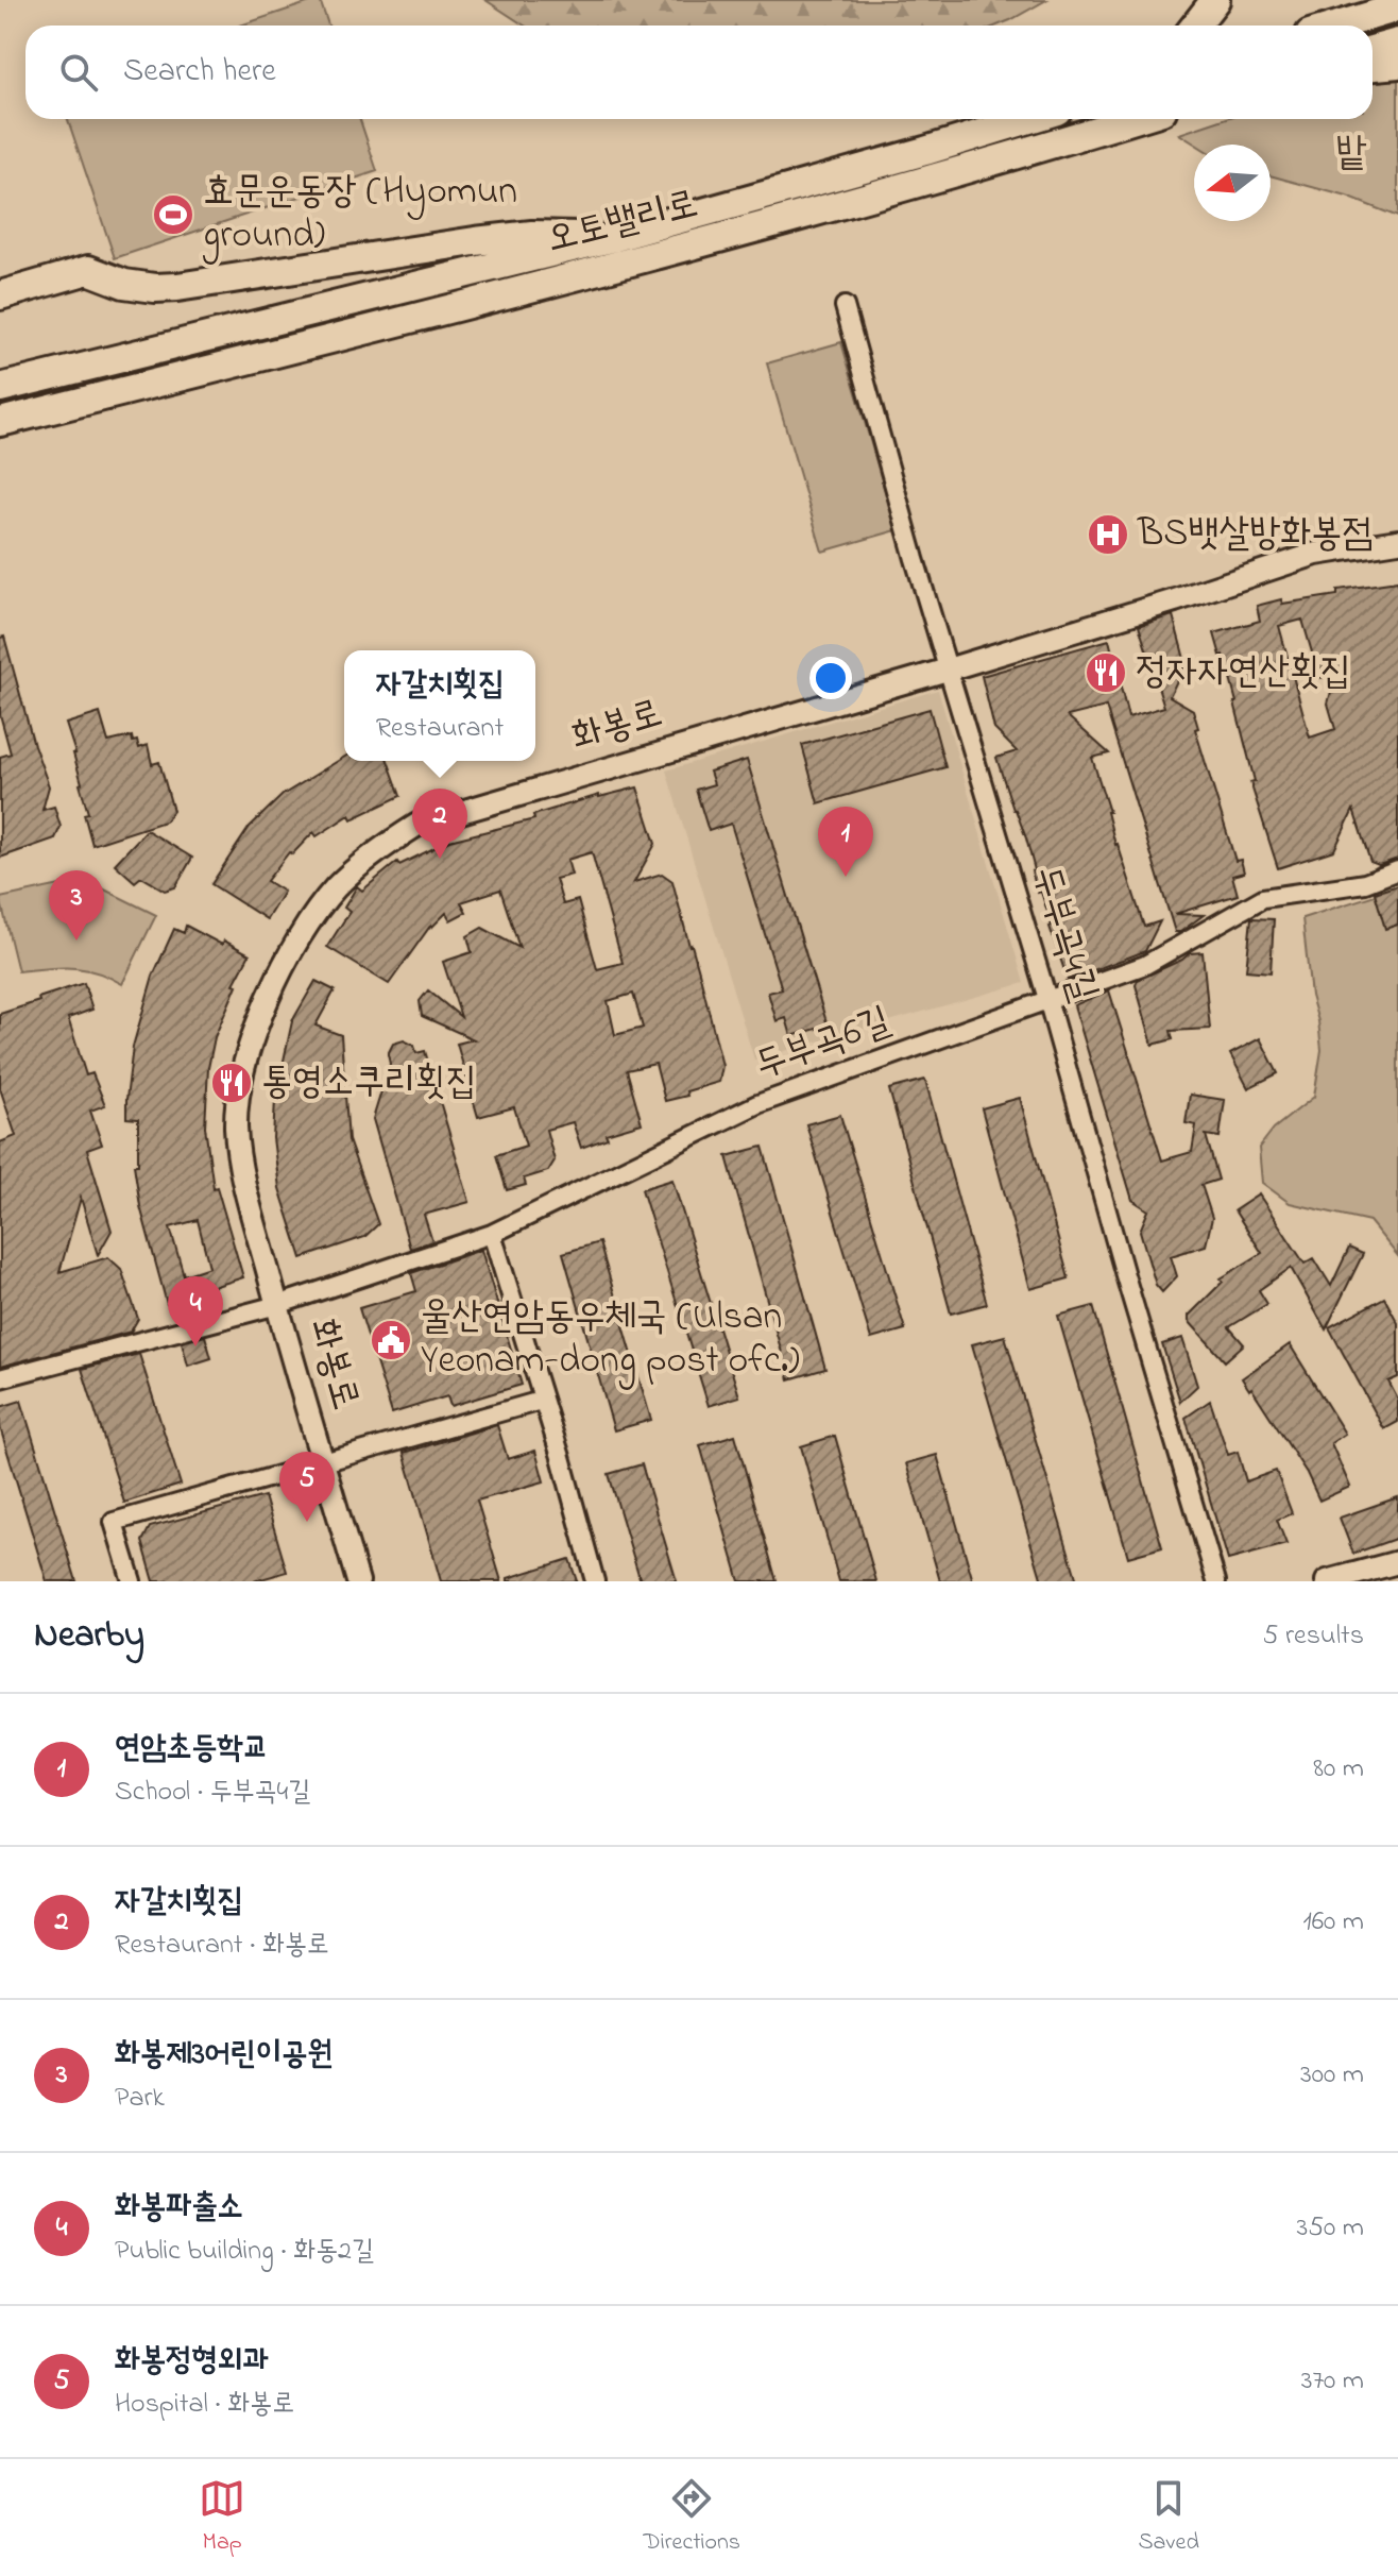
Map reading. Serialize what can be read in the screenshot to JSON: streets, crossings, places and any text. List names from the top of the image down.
{
  "streets": {
    "highway": ["오토밸리로"],
    "street": ["화봉로", "두부곡4길", "두부곡6길"]
  },
  "crossings": [
    ["화봉로", "두부곡4길"],
    ["화봉로", "두부곡6길"],
    ["두부곡4길", "두부곡6길"]
  ],
  "parks": ["밭"],
  "places": {
    "sports": ["효문운동장 (Hyomun ground)"],
    "hospital": ["BS뱃살방화봉점"],
    "restaurant": ["정자자연산횟집", "통영소쿠리횟집"],
    "public building": ["울산연암동우체국 (Ulsan Yeonam-dong post ofc.)"]
  },
  "north": "left",
  "page": {
    "search": "Search here",
    "popup": ["자갈치횟집", "Restaurant"],
    "pins": [
      "2",
      "1",
      "3",
      "4",
      "5"
    ],
    "heading": ["Nearby", "5 results"],
    "list": [
      {
        "mark": "1",
        "name": "연암초등학교",
        "note": "School · 두부곡4길",
        "value": "80 m"
      },
      {
        "mark": "2",
        "name": "자갈치횟집",
        "note": "Restaurant · 화봉로",
        "value": "160 m"
      },
      {
        "mark": "3",
        "name": "화봉제3어린이공원",
        "note": "Park",
        "value": "300 m"
      },
      {
        "mark": "4",
        "name": "화봉파출소",
        "note": "Public building · 화동2길",
        "value": "350 m"
      },
      {
        "mark": "5",
        "name": "화봉정형외과",
        "note": "Hospital · 화봉로",
        "value": "370 m"
      }
    ],
    "nav": ["Map", "Directions", "Saved"]
  }
}
